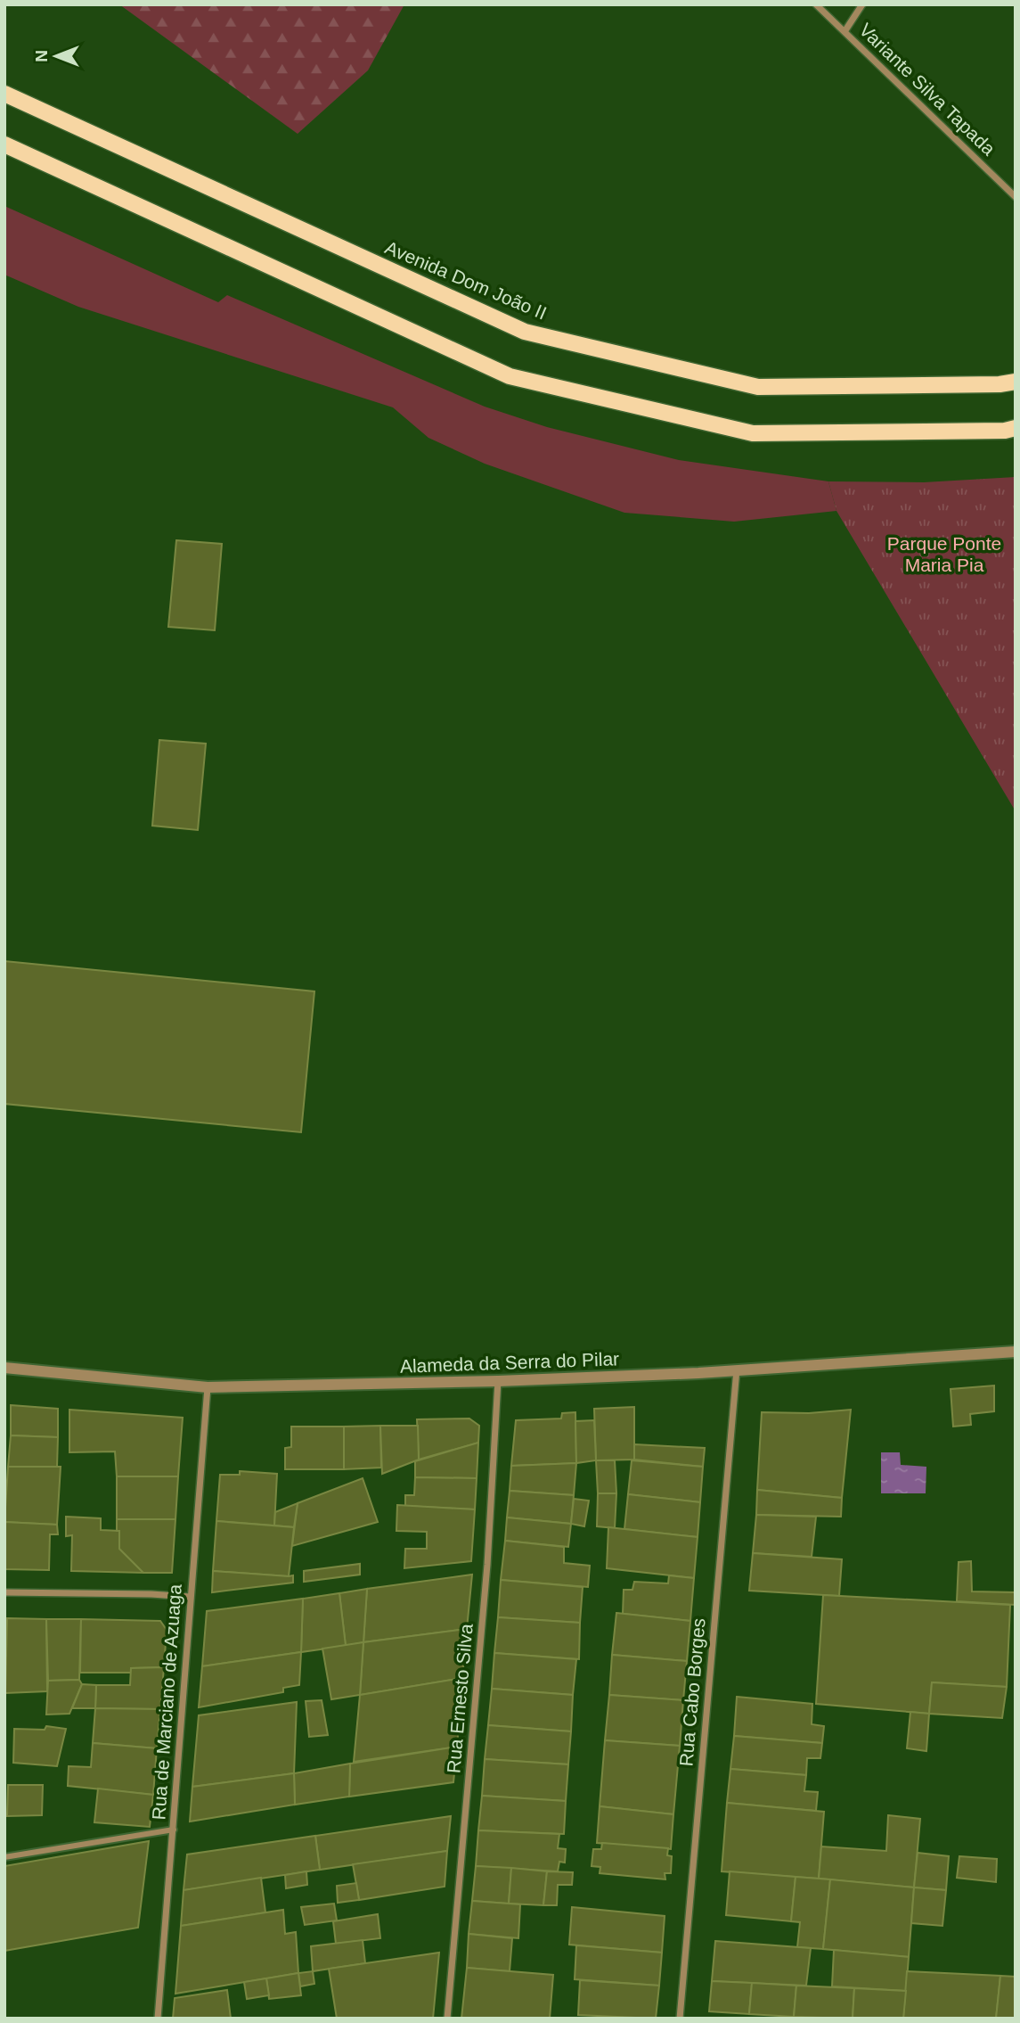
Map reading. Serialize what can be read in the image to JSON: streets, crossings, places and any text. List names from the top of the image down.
{
  "streets": {
    "main road": ["Avenida Dom João II"],
    "street": [
      "Variante Silva Tapada",
      "Alameda da Serra do Pilar",
      "Rua Cabo Borges",
      "Rua Ernesto Silva",
      "Rua de Marciano de Azuaga"
    ]
  },
  "crossings": [
    ["Alameda da Serra do Pilar", "Rua Cabo Borges"],
    ["Alameda da Serra do Pilar", "Rua Ernesto Silva"],
    ["Alameda da Serra do Pilar", "Rua de Marciano de Azuaga"]
  ],
  "parks": ["Parque Ponte Maria Pia"],
  "north": "left"
}
